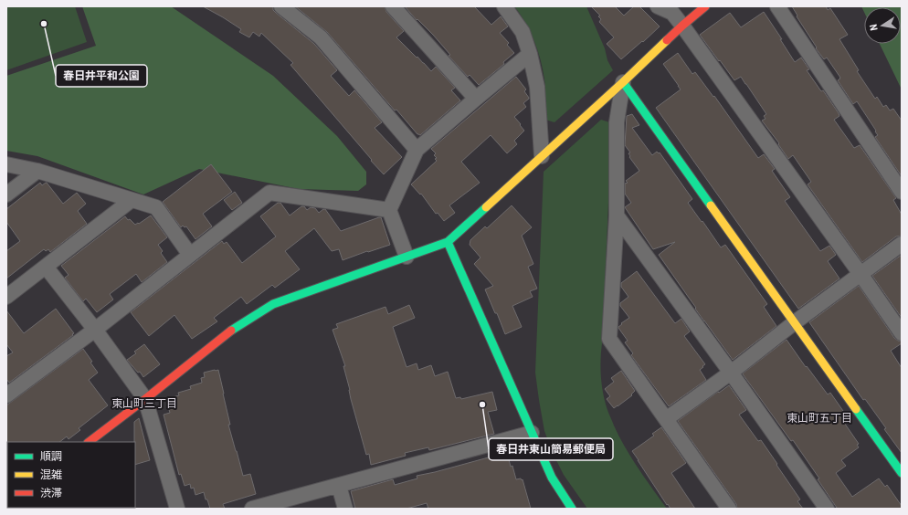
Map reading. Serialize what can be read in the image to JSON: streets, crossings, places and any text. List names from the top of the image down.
{
  "districts": ["東山町三丁目", "東山町五丁目"],
  "places": ["春日井平和公園", "春日井東山簡易郵便局"],
  "legend": ["順調", "混雑", "渋滞"],
  "north": "left"
}
